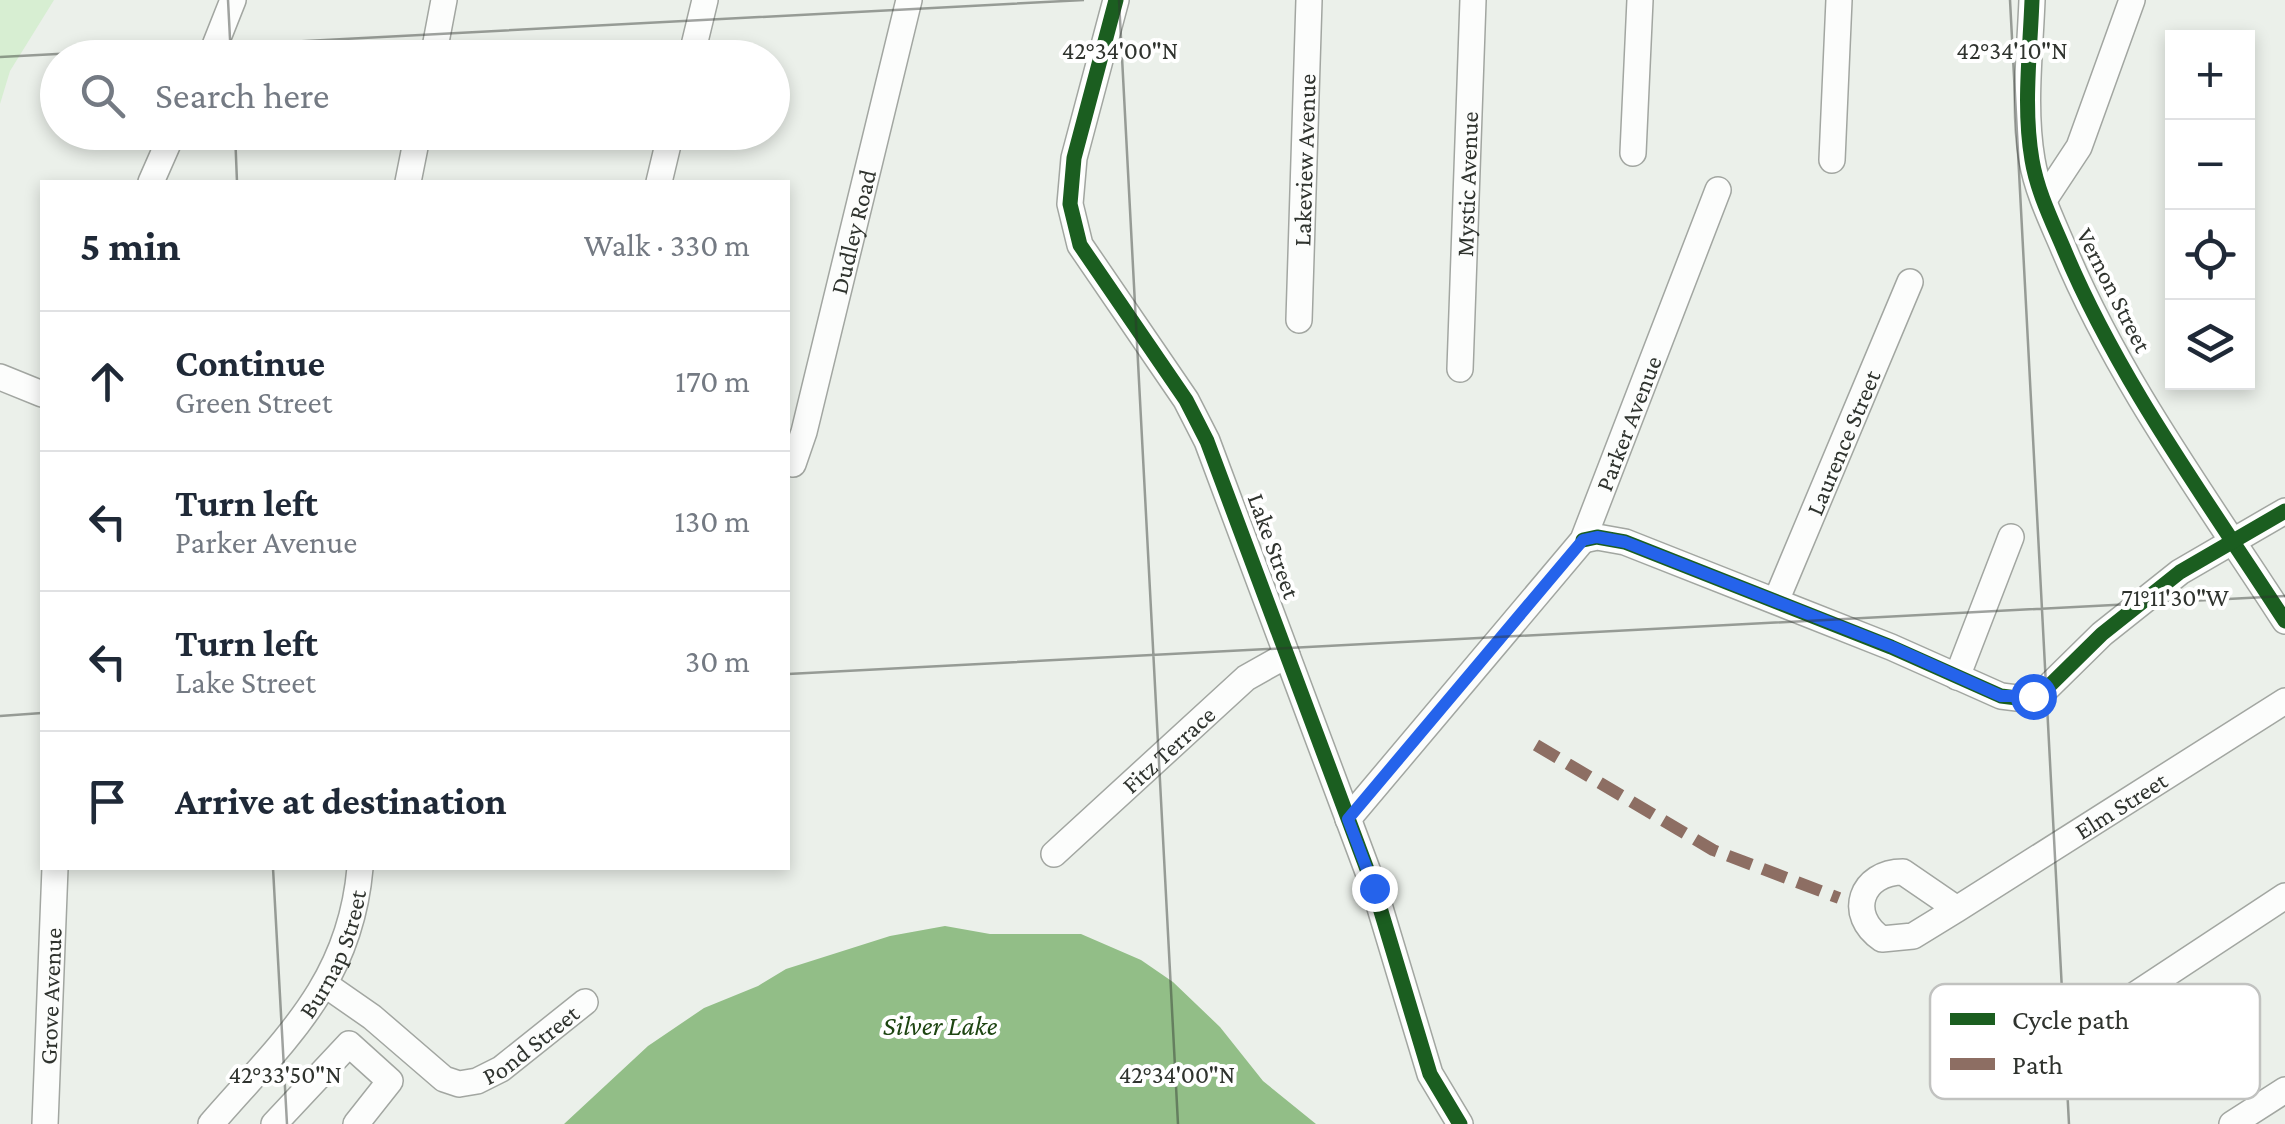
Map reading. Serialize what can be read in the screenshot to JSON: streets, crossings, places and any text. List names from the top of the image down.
{
  "streets": {
    "street": [
      "Lakeview Avenue",
      "Mystic Avenue",
      "Dudley Road",
      "Vernon Street",
      "Parker Avenue",
      "Laurence Street",
      "Lake Street",
      "Fitz Terrace",
      "Elm Street",
      "Burnap Street",
      "Grove Avenue",
      "Pond Street"
    ]
  },
  "crossings": [
    ["Parker Avenue", "Lake Street"],
    ["Lake Street", "Fitz Terrace"],
    ["Burnap Street", "Pond Street"]
  ],
  "water": ["Silver Lake"],
  "legend": ["Cycle path", "Path"],
  "page": {
    "map_buttons": ["+", "−"],
    "search": "Search here",
    "heading": ["5 min", "Walk · 330 m"],
    "list": [
      ["Continue", "Green Street", "170 m"],
      ["Turn left", "Parker Avenue", "130 m"],
      ["Turn left", "Lake Street", "30 m"],
      "Arrive at destination"
    ]
  },
  "coordinates": [
    "42°34'00\"N",
    "42°34'10\"N",
    "71°11'30\"W",
    "42°33'50\"N"
  ]
}
